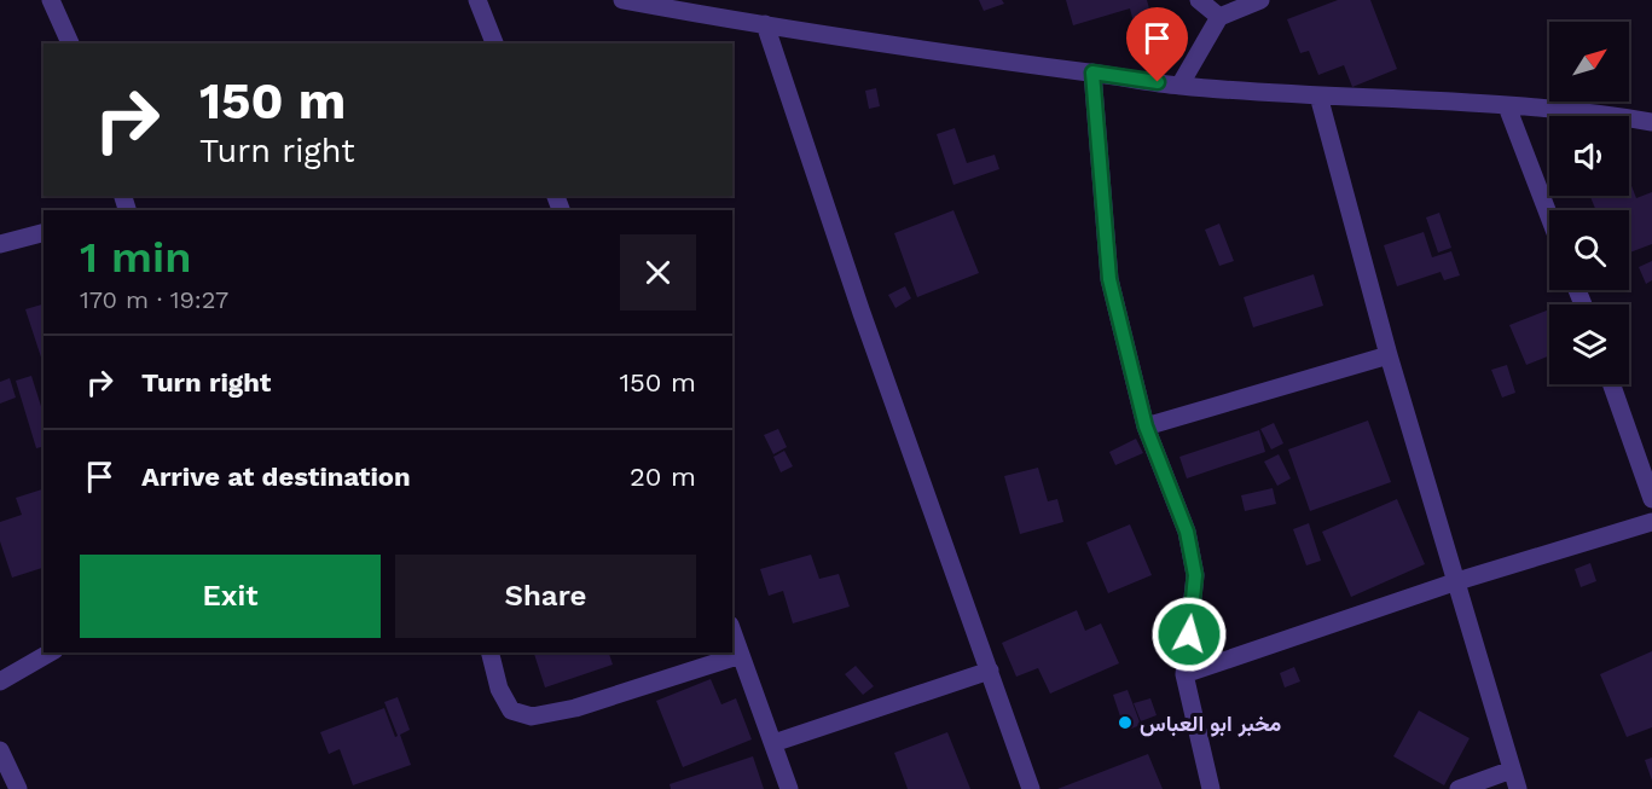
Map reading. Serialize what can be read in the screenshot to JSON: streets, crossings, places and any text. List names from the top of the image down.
{
  "places": ["مخبر ابو العباس"],
  "north": "top right",
  "page": {
    "turn": ["150 m", "Turn right"],
    "heading": ["1 min", "170 m · 19:27"],
    "list": [
      {
        "name": "Turn right",
        "value": "150 m"
      },
      {
        "name": "Arrive at destination",
        "value": "20 m"
      }
    ],
    "buttons": ["Exit", "Share"]
  }
}
